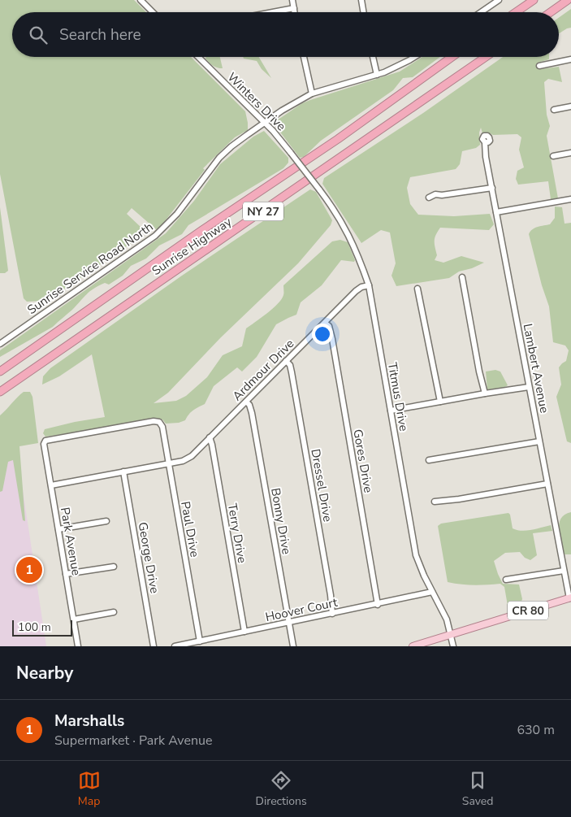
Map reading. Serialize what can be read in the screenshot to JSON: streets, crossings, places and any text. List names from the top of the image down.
{
  "streets": {
    "highway": ["NY 27", "Sunrise Highway"],
    "main road": ["CR 80"],
    "street": [
      "Winters Drive",
      "Sunrise Service Road North",
      "Lambert Avenue",
      "Ardmour Drive",
      "Titmus Drive",
      "Gores Drive",
      "Dressel Drive",
      "Bonny Drive",
      "Paul Drive",
      "Terry Drive",
      "Park Avenue",
      "George Drive",
      "Hoover Court"
    ]
  },
  "crossings": [
    ["Winters Drive", "Sunrise Service Road North"],
    ["Winters Drive", "Titmus Drive"],
    ["Lambert Avenue", "CR 80"],
    ["Ardmour Drive", "Titmus Drive"],
    ["Ardmour Drive", "Gores Drive"],
    ["Ardmour Drive", "Dressel Drive"],
    ["Ardmour Drive", "Bonny Drive"],
    ["Ardmour Drive", "Paul Drive"],
    ["Ardmour Drive", "Terry Drive"],
    ["Ardmour Drive", "Park Avenue"],
    ["Ardmour Drive", "George Drive"],
    ["Titmus Drive", "Hoover Court"],
    ["Titmus Drive", "CR 80"],
    ["Gores Drive", "Hoover Court"],
    ["Dressel Drive", "Hoover Court"],
    ["Bonny Drive", "Hoover Court"],
    ["Paul Drive", "Park Avenue"],
    ["Paul Drive", "Hoover Court"],
    ["Terry Drive", "Hoover Court"]
  ],
  "scale_bar": "100 m",
  "page": {
    "search": "Search here",
    "pins": "1",
    "scale": "100 m",
    "heading": "Nearby",
    "list": [
      {
        "mark": "1",
        "name": "Marshalls",
        "note": "Supermarket · Park Avenue",
        "value": "630 m"
      }
    ],
    "nav": ["Map", "Directions", "Saved"]
  }
}
